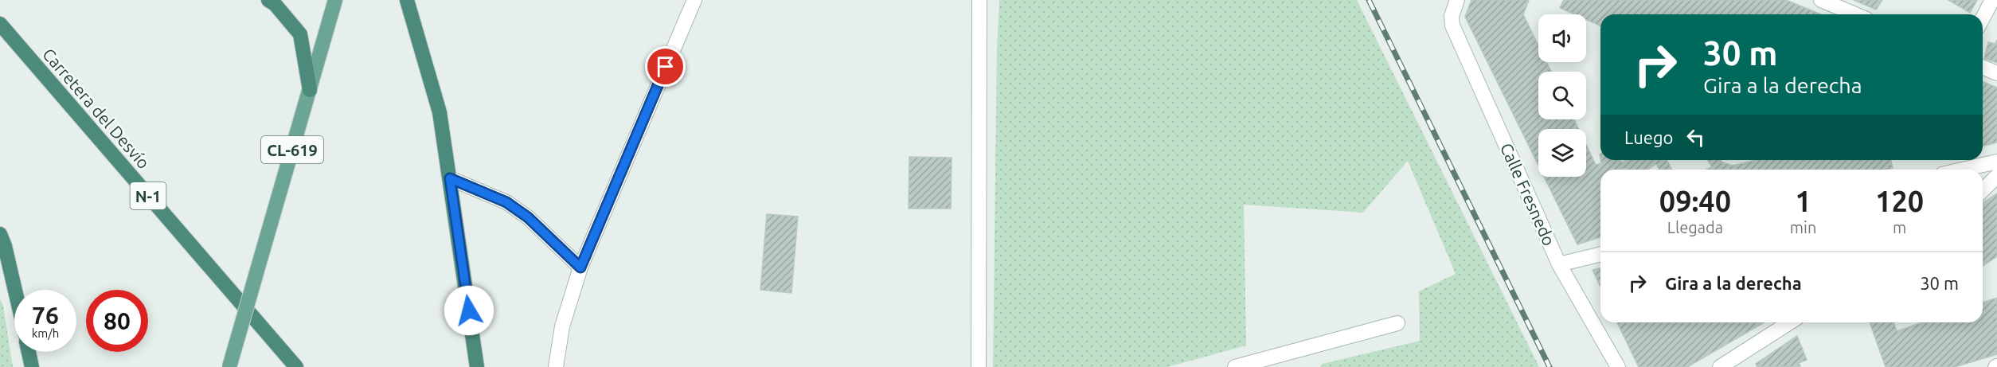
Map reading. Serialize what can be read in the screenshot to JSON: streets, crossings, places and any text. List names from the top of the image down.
{
  "streets": {
    "highway": ["Carretera del Desvío", "N-1"],
    "main road": ["CL-619"],
    "street": ["Calle Fresnedo"]
  },
  "page": {
    "turn": ["30 m", "Gira a la derecha"],
    "then": "Luego",
    "eta": [
      "09:40",
      "Llegada",
      "1",
      "min",
      "120",
      "m"
    ],
    "list": [
      {
        "name": "Gira a la derecha",
        "value": "30 m"
      }
    ],
    "speed": "76 km/h",
    "limit": "80"
  }
}
